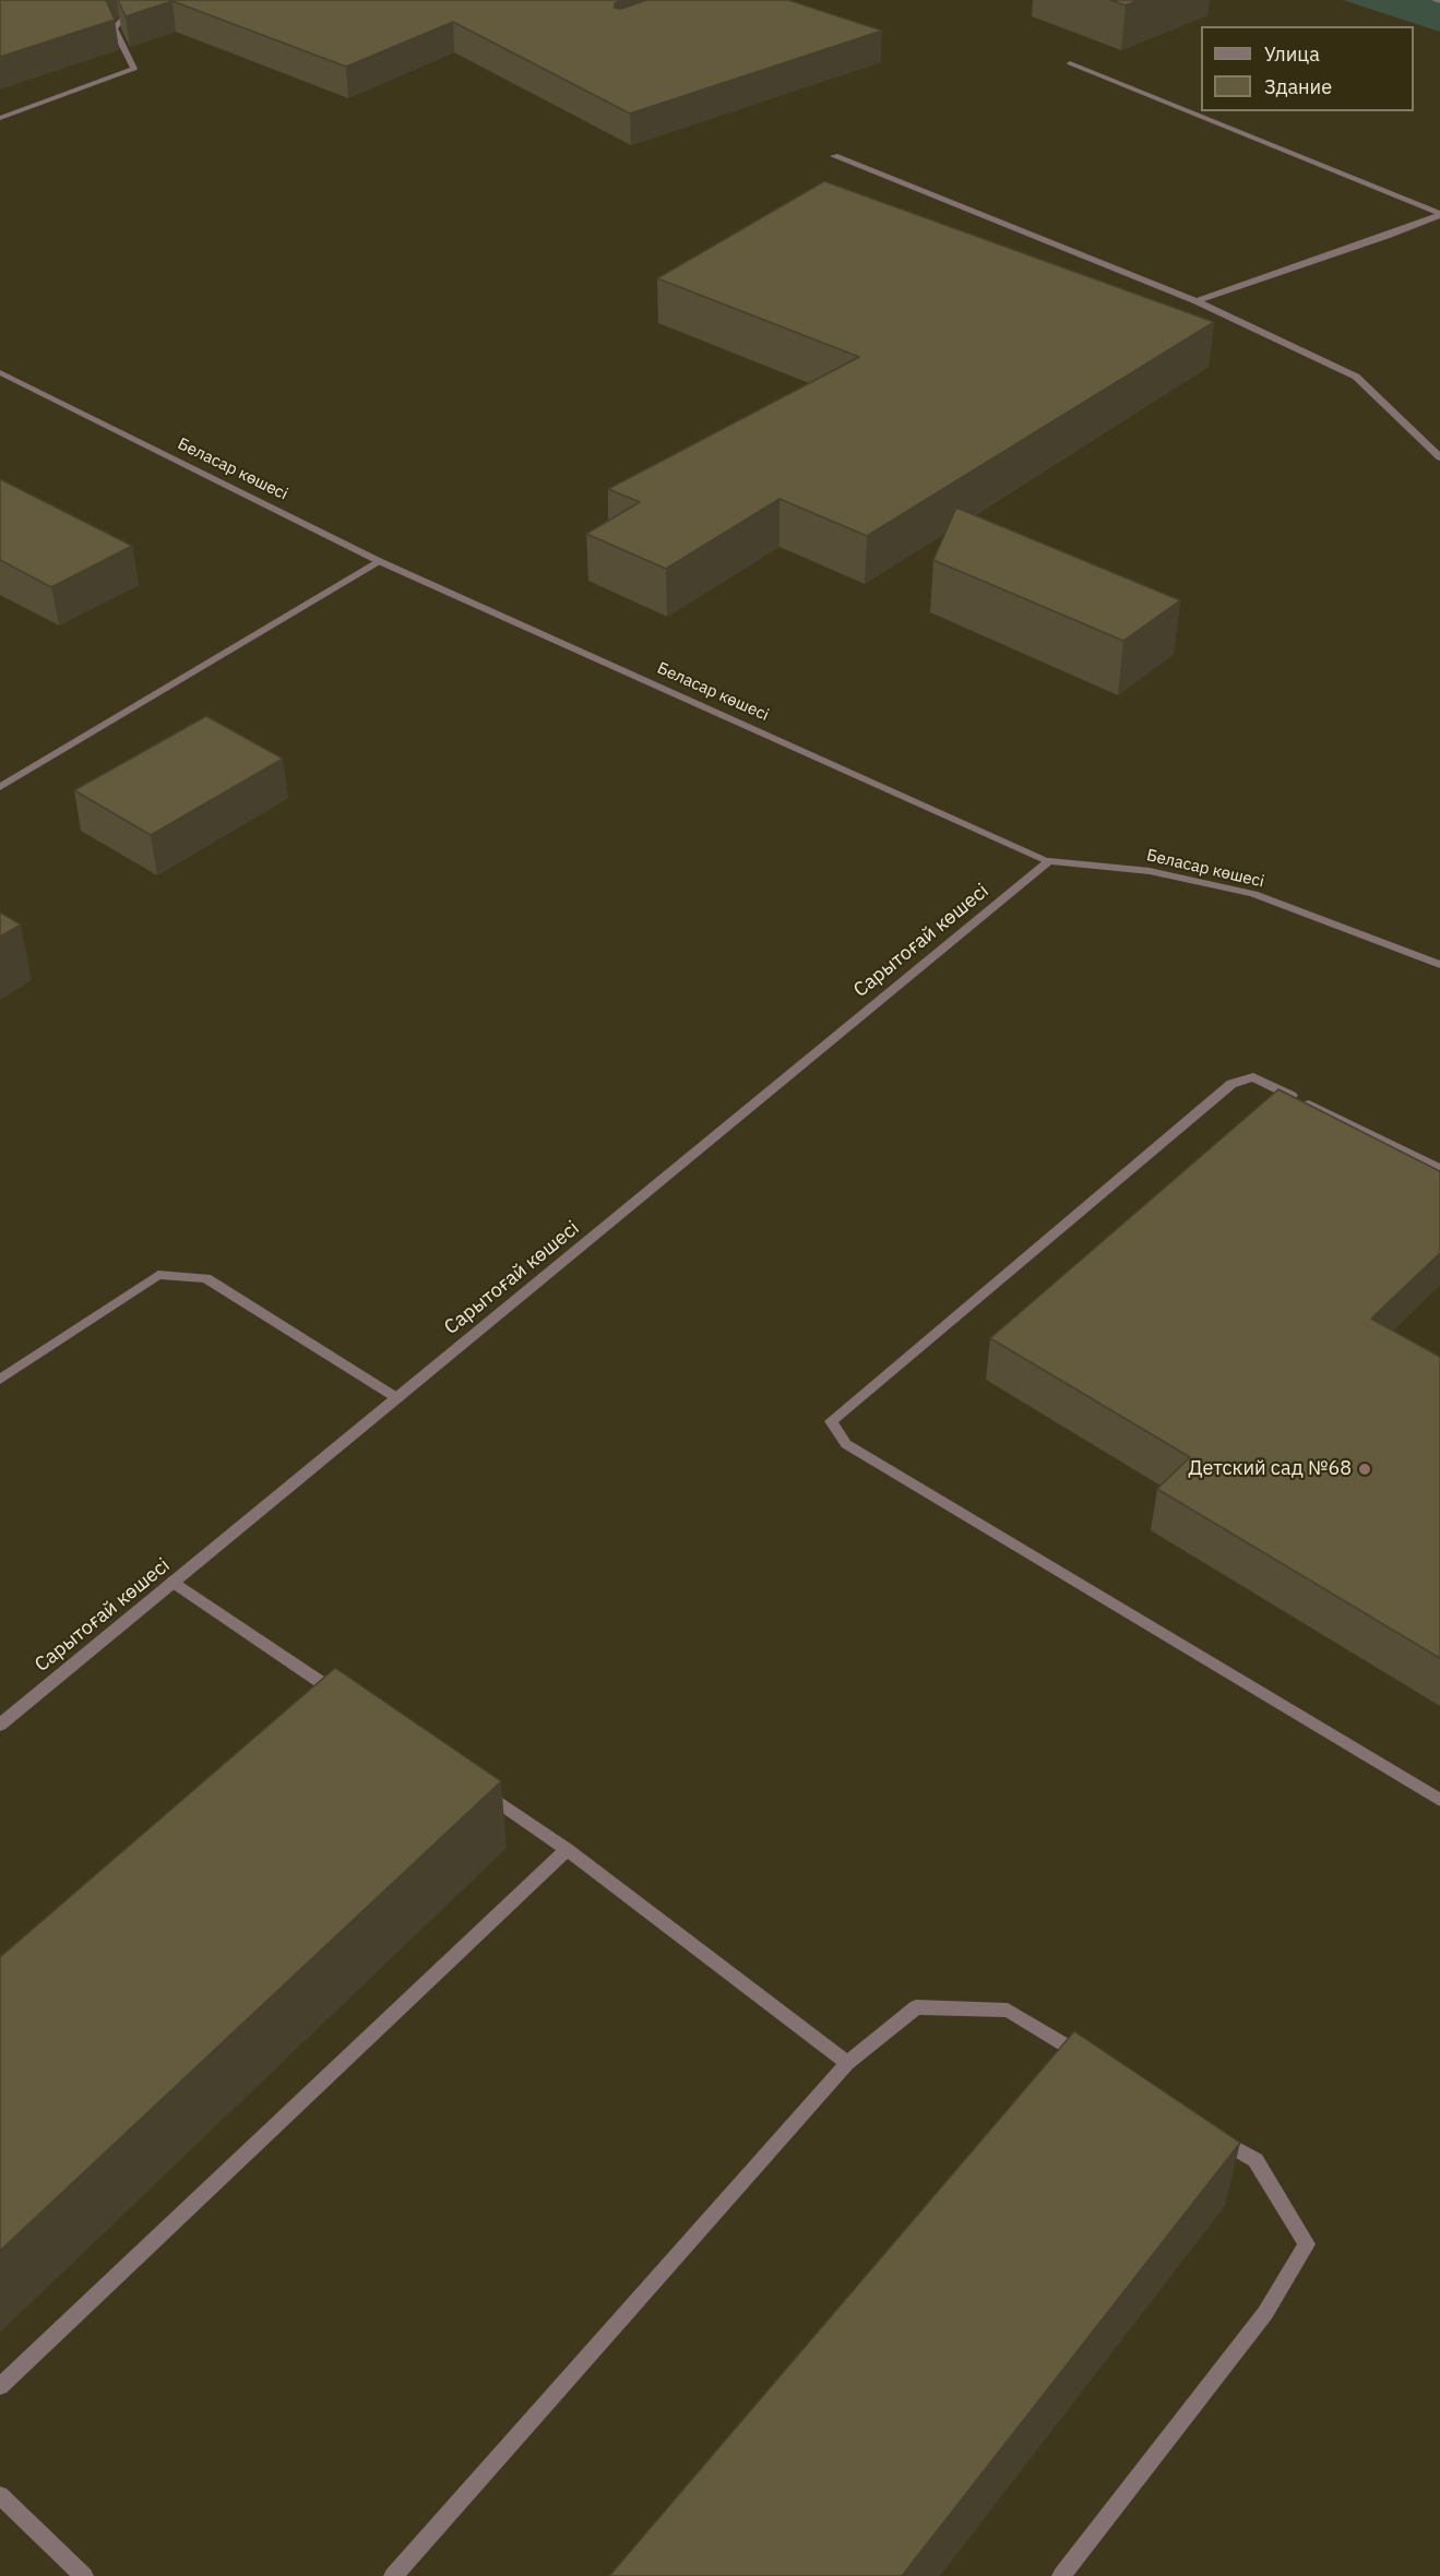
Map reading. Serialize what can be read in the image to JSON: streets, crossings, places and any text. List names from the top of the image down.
{
  "streets": {
    "street": ["Беласар көшесі", "Сарытоғай көшесі"]
  },
  "crossings": [
    ["Беласар көшесі", "Сарытоғай көшесі"]
  ],
  "places": ["Детский сад №68"],
  "legend": ["Улица", "Здание"]
}
